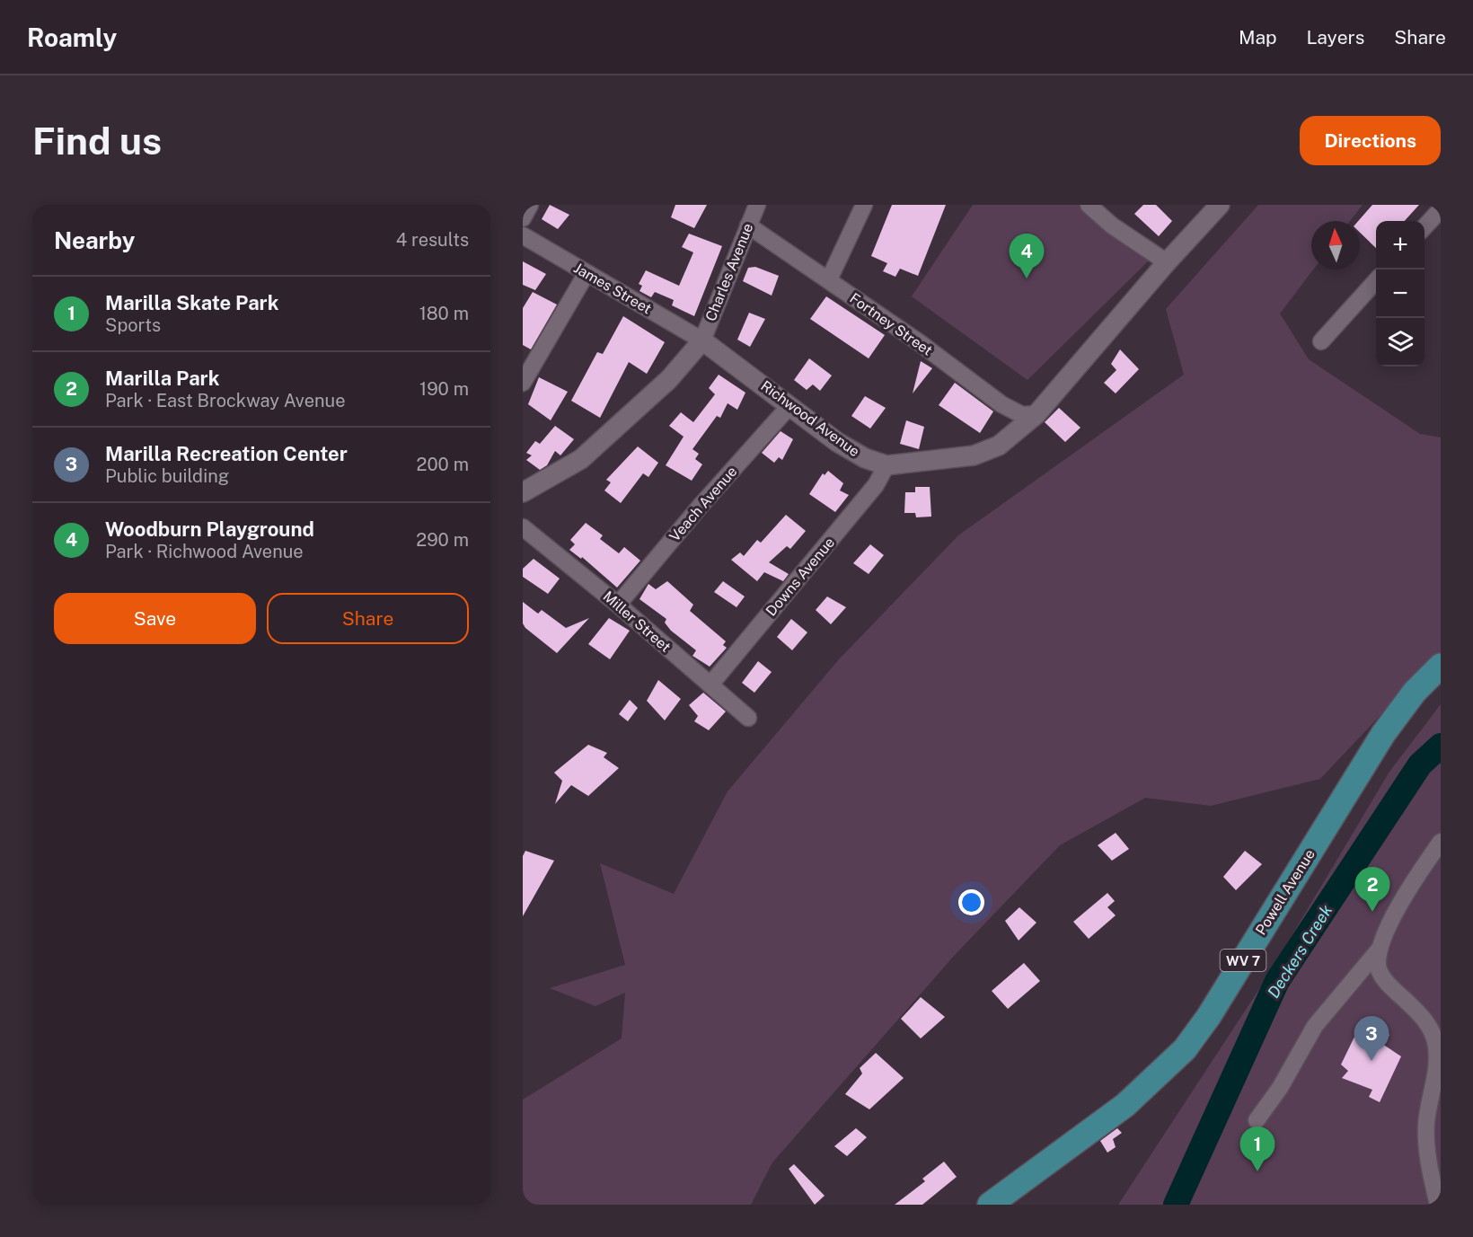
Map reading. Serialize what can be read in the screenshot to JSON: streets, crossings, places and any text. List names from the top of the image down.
{
  "streets": {
    "main road": ["Powell Avenue", "WV 7"],
    "street": [
      "Charles Avenue",
      "James Street",
      "Fortney Street",
      "Richwood Avenue",
      "Veach Avenue",
      "Downs Avenue",
      "Miller Street"
    ]
  },
  "crossings": [
    ["Charles Avenue", "James Street"],
    ["Charles Avenue", "Fortney Street"],
    ["Charles Avenue", "Richwood Avenue"],
    ["James Street", "Richwood Avenue"],
    ["Fortney Street", "Richwood Avenue"],
    ["Richwood Avenue", "Veach Avenue"],
    ["Richwood Avenue", "Downs Avenue"],
    ["Veach Avenue", "Miller Street"],
    ["Downs Avenue", "Miller Street"]
  ],
  "water": ["Deckers Creek"],
  "north": "top",
  "page": {
    "header": "Roamly",
    "nav": ["Map", "Layers", "Share"],
    "buttons": [
      "Directions",
      ["Save", "Share"]
    ],
    "title": "Find us",
    "heading": ["Nearby", "4 results"],
    "map_buttons": ["+", "−"],
    "pins": [
      "4",
      "2",
      "3",
      "1"
    ],
    "list": [
      {
        "mark": "1",
        "name": "Marilla Skate Park",
        "note": "Sports",
        "value": "180 m"
      },
      {
        "mark": "2",
        "name": "Marilla Park",
        "note": "Park · East Brockway Avenue",
        "value": "190 m"
      },
      {
        "mark": "3",
        "name": "Marilla Recreation Center",
        "note": "Public building",
        "value": "200 m"
      },
      {
        "mark": "4",
        "name": "Woodburn Playground",
        "note": "Park · Richwood Avenue",
        "value": "290 m"
      }
    ]
  }
}
